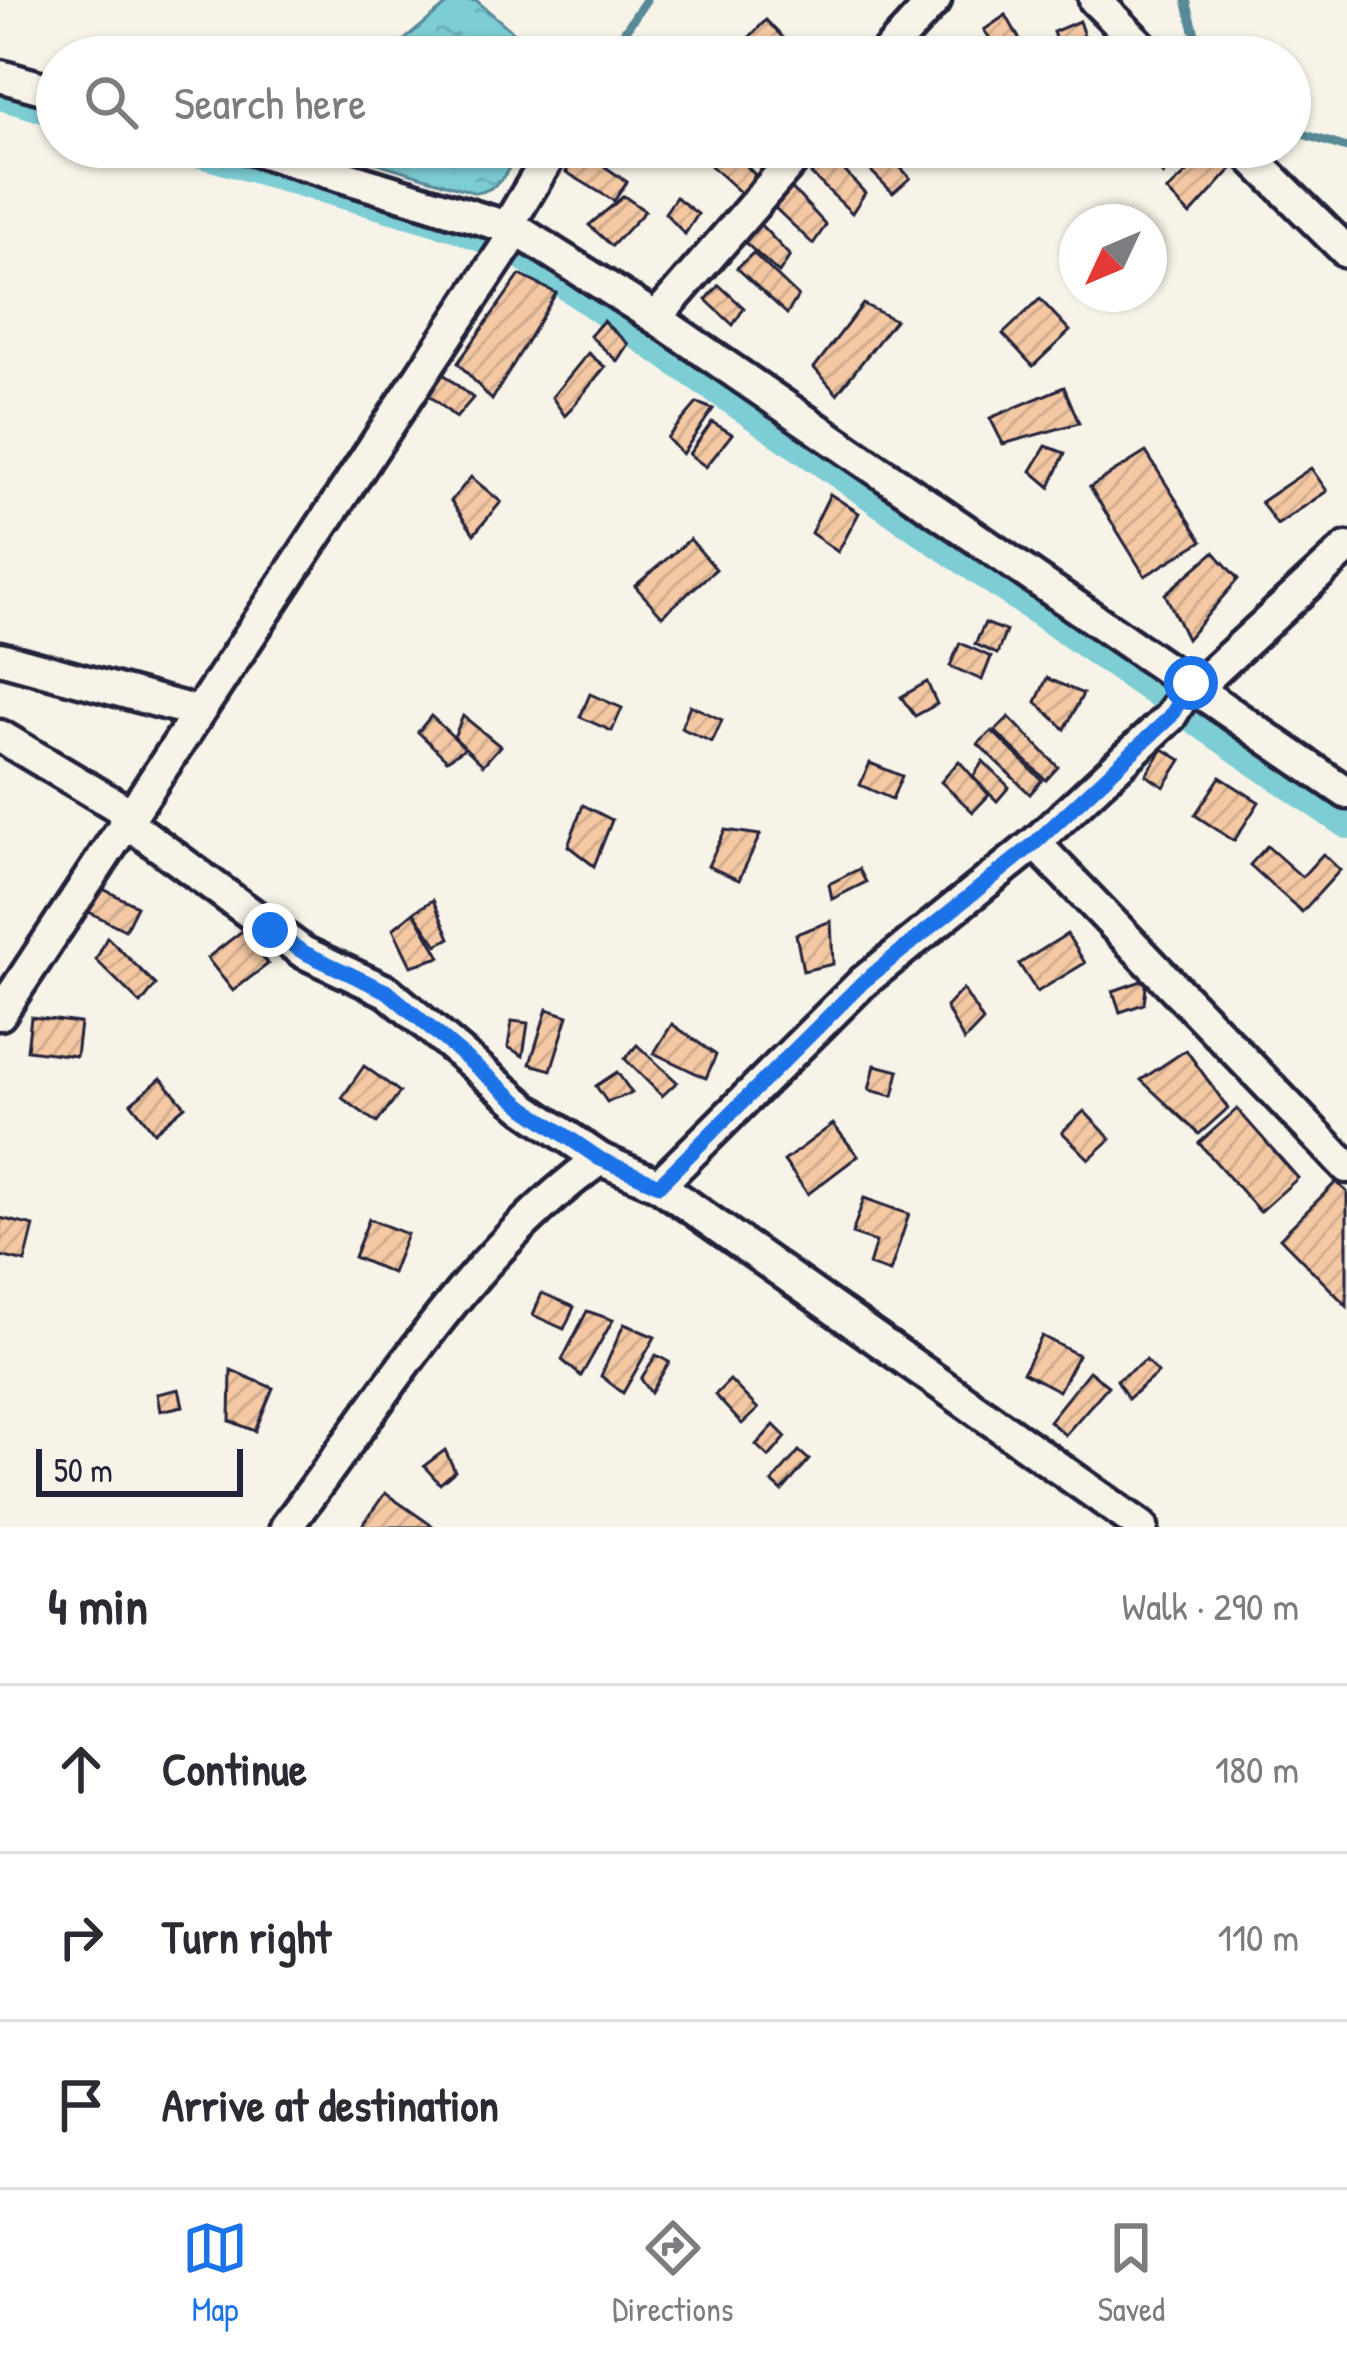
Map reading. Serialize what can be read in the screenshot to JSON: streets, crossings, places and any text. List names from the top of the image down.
{
  "scale_bar": "50 m",
  "north": "bottom left",
  "page": {
    "search": "Search here",
    "scale": "50 m",
    "heading": ["4 min", "Walk · 290 m"],
    "list": [
      ["Continue", "180 m"],
      ["Turn right", "110 m"],
      "Arrive at destination"
    ],
    "nav": ["Map", "Directions", "Saved"]
  }
}
